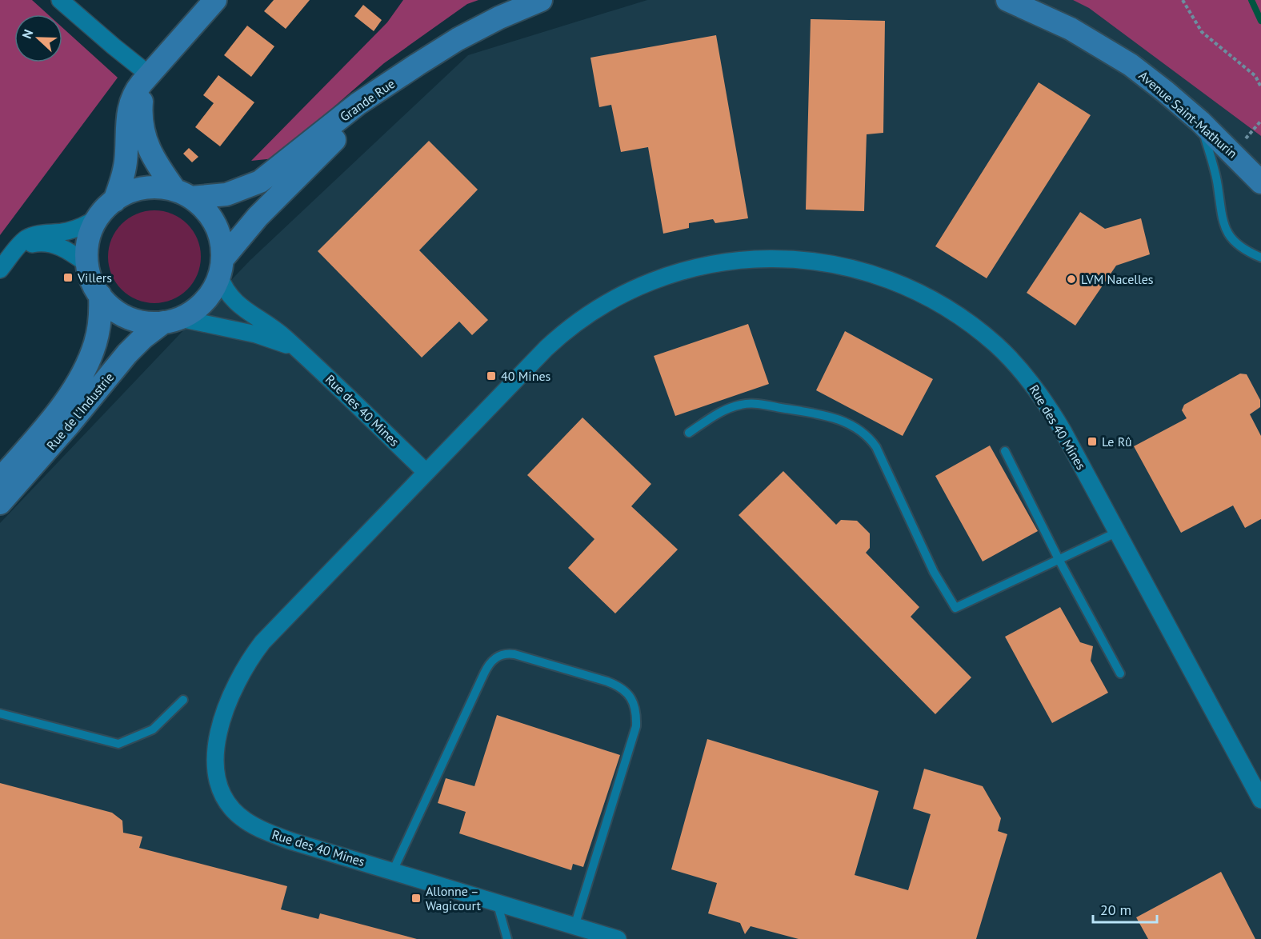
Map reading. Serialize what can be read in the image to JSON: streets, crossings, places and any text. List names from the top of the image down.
{
  "streets": {
    "street": [
      "Grande Rue",
      "Avenue Saint-Mathurin",
      "Rue des 40 Mines",
      "Rue de l'Industrie"
    ]
  },
  "crossings": [
    ["Grande Rue", "Rue des 40 Mines"],
    ["Grande Rue", "Rue de l'Industrie"],
    ["Rue des 40 Mines", "Rue de l'Industrie"]
  ],
  "places": {
    "transit": [
      "Villers",
      "40 Mines",
      "Le Rû",
      "Allonne – Wagicourt"
    ],
    "other": ["LVM Nacelles"]
  },
  "scale_bar": "20 m",
  "north": "left"
}
